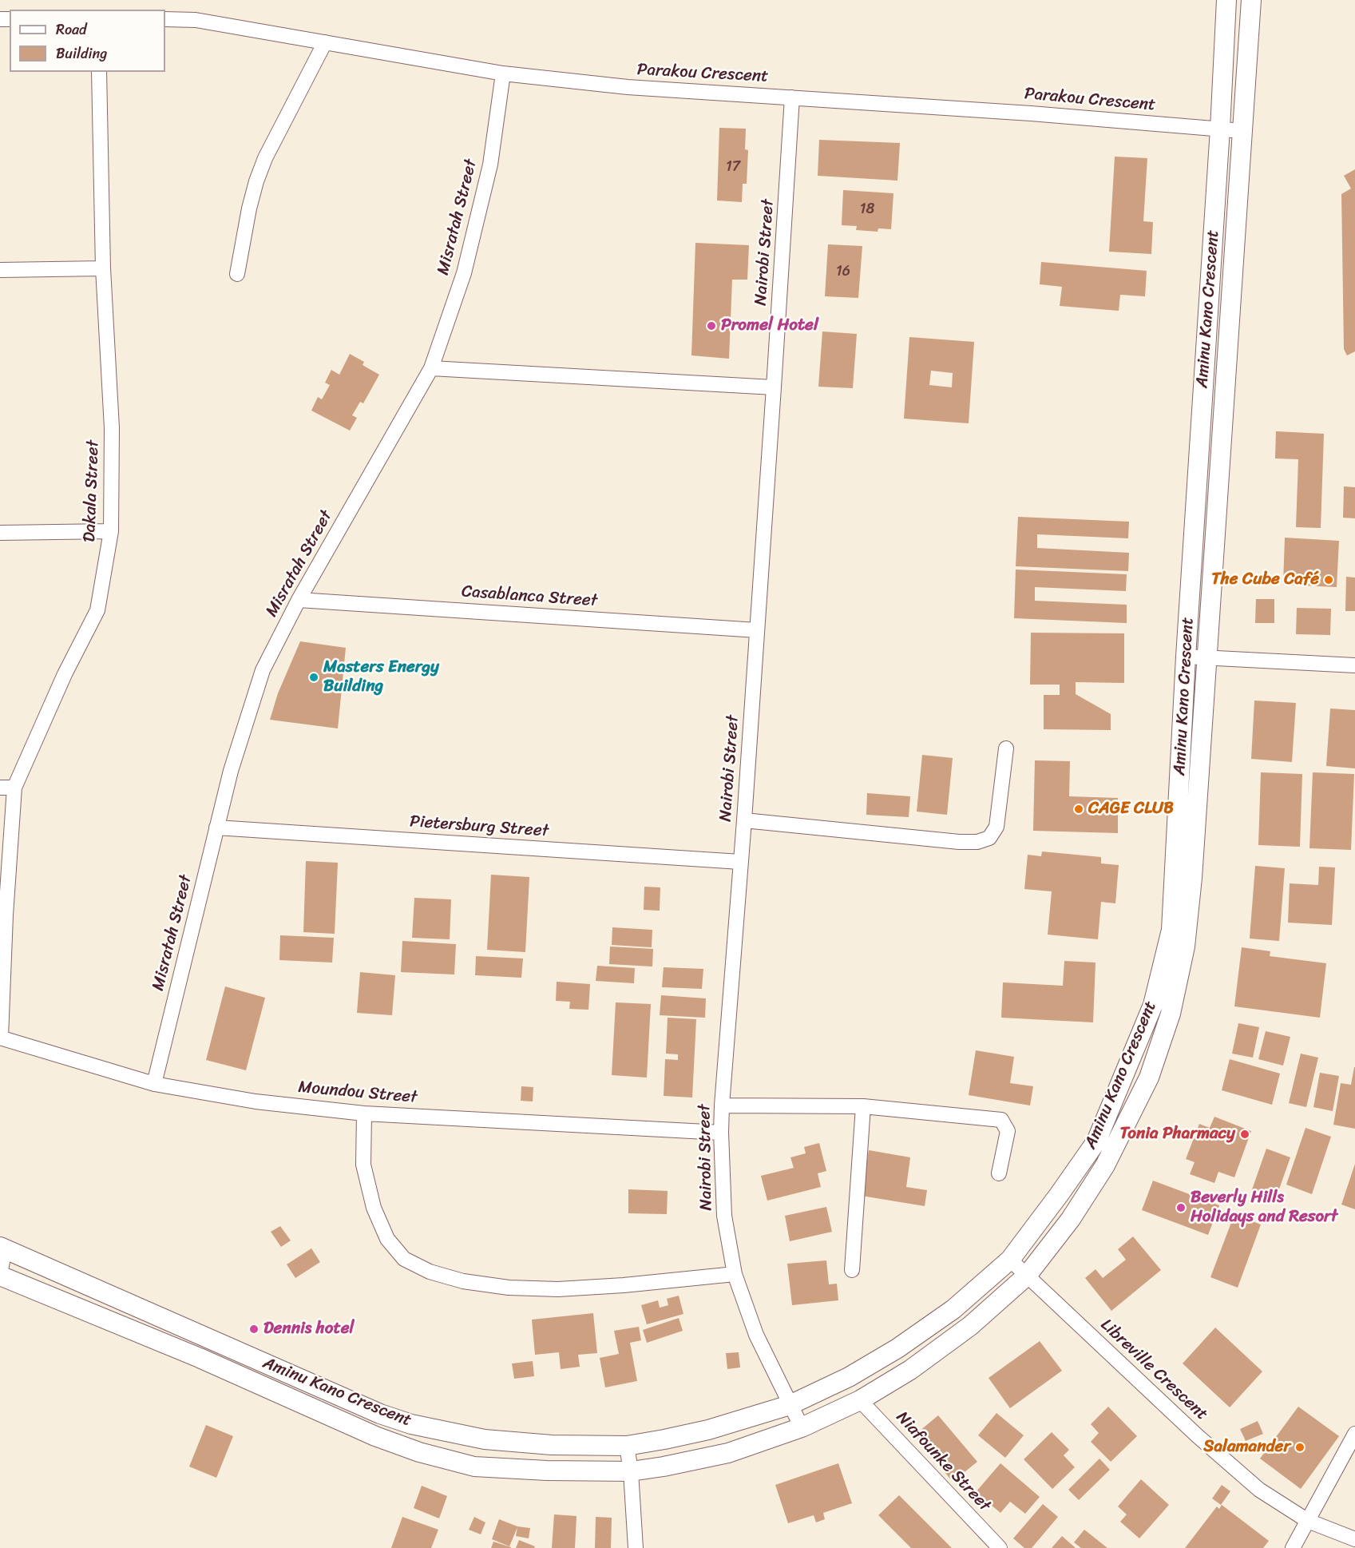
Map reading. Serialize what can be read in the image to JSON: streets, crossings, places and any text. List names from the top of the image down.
{
  "streets": {
    "street": [
      "Parakou Crescent",
      "Misratah Street",
      "Nairobi Street",
      "Aminu Kano Crescent",
      "Dakala Street",
      "Casablanca Street",
      "Pietersburg Street",
      "Moundou Street",
      "Libreville Crescent",
      "Niafounke Street"
    ]
  },
  "crossings": [
    ["Parakou Crescent", "Misratah Street"],
    ["Parakou Crescent", "Nairobi Street"],
    ["Parakou Crescent", "Aminu Kano Crescent"],
    ["Misratah Street", "Casablanca Street"],
    ["Misratah Street", "Pietersburg Street"],
    ["Misratah Street", "Moundou Street"],
    ["Nairobi Street", "Aminu Kano Crescent"],
    ["Nairobi Street", "Casablanca Street"],
    ["Nairobi Street", "Pietersburg Street"],
    ["Nairobi Street", "Moundou Street"],
    ["Aminu Kano Crescent", "Libreville Crescent"],
    ["Dakala Street", "Moundou Street"]
  ],
  "places": [
    "Promel Hotel",
    "The Cube Café",
    "Masters Energy Building",
    "CAGE CLUB",
    "Tonia Pharmacy",
    "Beverly Hills Holidays and Resort",
    "Dennis hotel",
    "Salamander"
  ],
  "house_numbers": ["17", "18", "16"],
  "legend": ["Road", "Building"]
}
